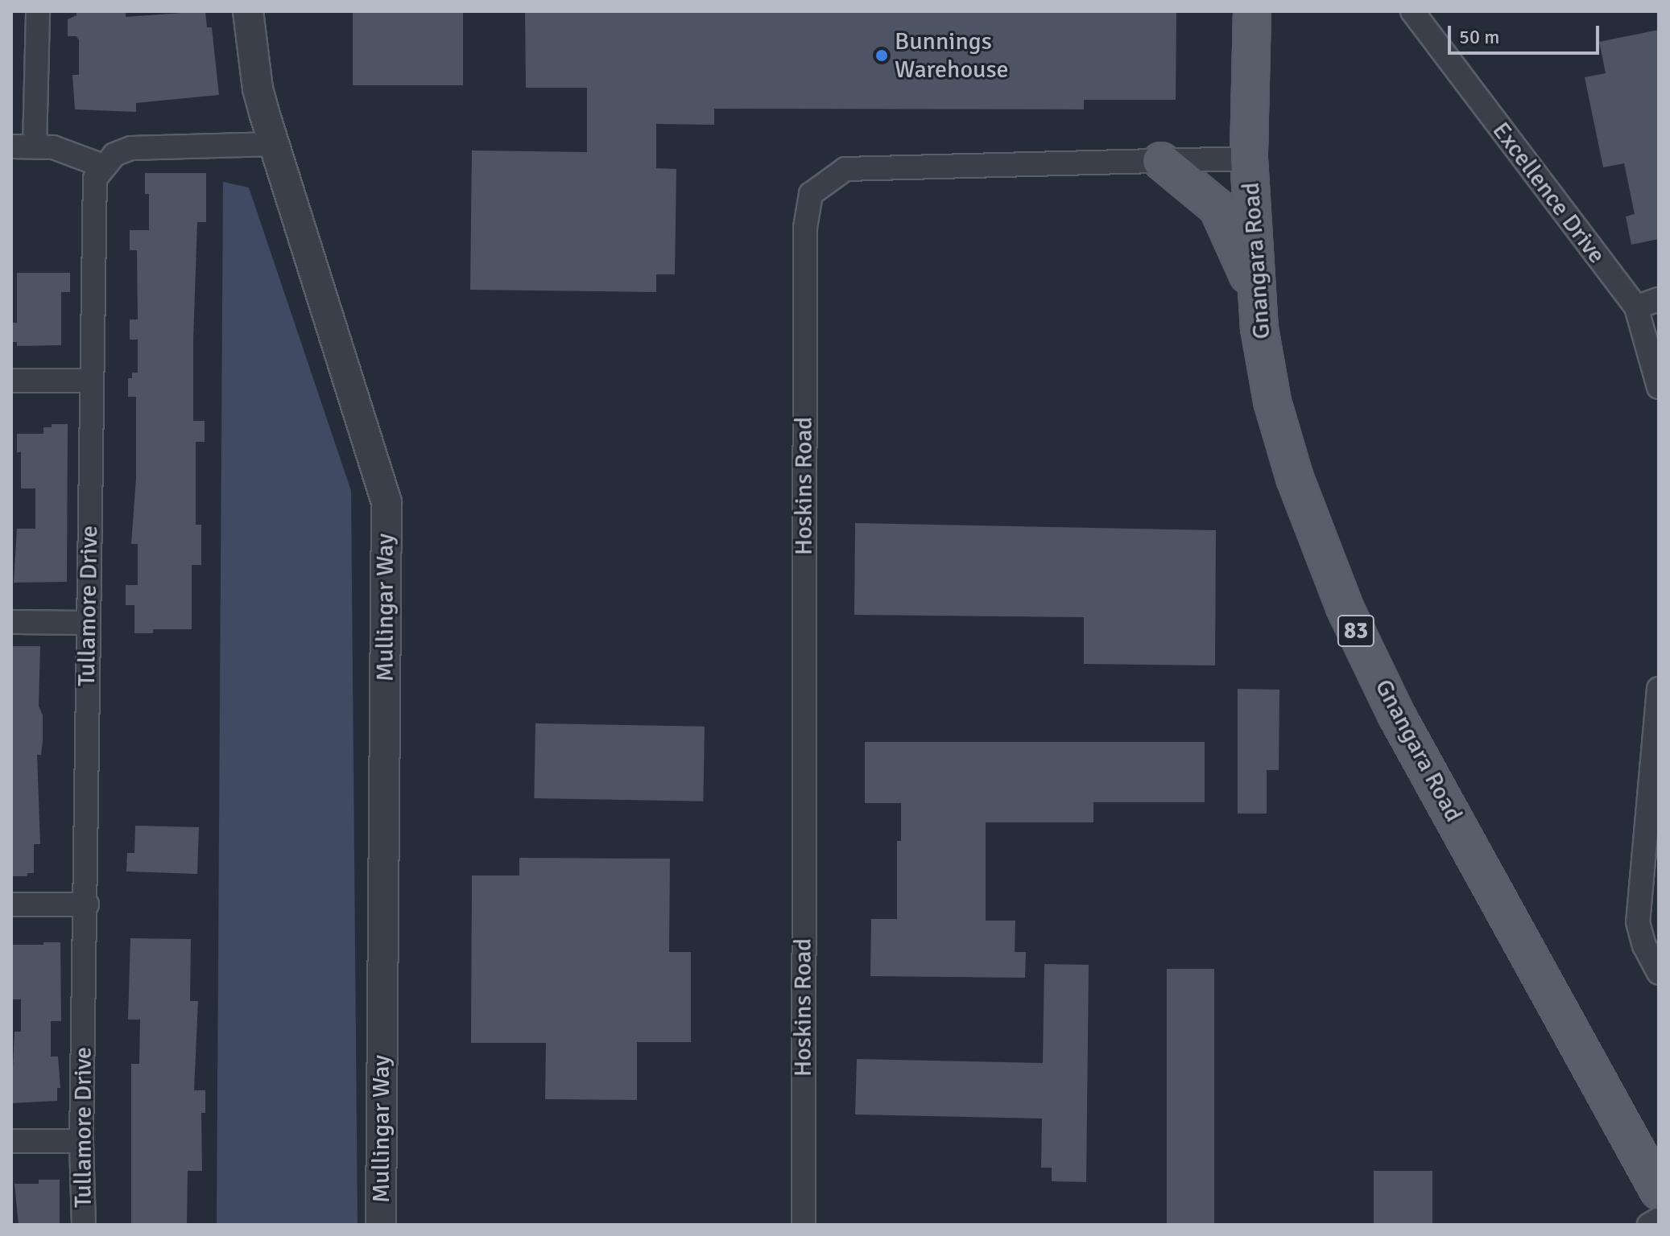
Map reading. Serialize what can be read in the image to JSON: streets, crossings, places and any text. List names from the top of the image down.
{
  "streets": {
    "main road": ["Gnangara Road", "83"],
    "street": [
      "Excellence Drive",
      "Hoskins Road",
      "Tullamore Drive",
      "Mullingar Way"
    ]
  },
  "crossings": [
    ["Gnangara Road", "Hoskins Road"]
  ],
  "places": ["Bunnings Warehouse"],
  "scale_bar": "50 m"
}
